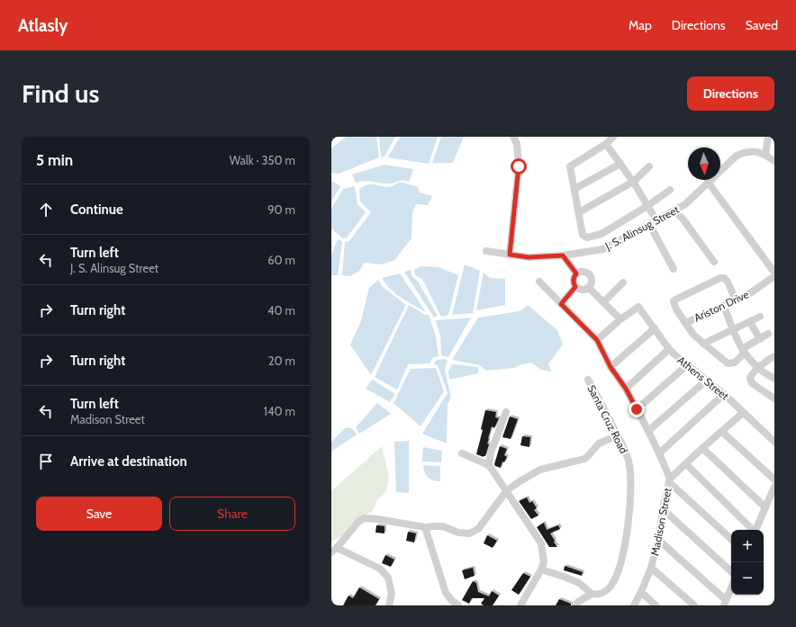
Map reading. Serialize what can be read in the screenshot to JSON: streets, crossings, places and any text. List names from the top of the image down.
{
  "streets": {
    "street": [
      "J. S. Alinsug Street",
      "Ariston Drive",
      "Athens Street",
      "Santa Cruz Road",
      "Madison Street"
    ]
  },
  "north": "bottom",
  "page": {
    "header": "Atlasly",
    "nav": ["Map", "Directions", "Saved"],
    "buttons": [
      "Directions",
      ["Save", "Share"]
    ],
    "title": "Find us",
    "heading": ["5 min", "Walk · 350 m"],
    "list": [
      ["Continue", "90 m"],
      ["Turn left", "J. S. Alinsug Street", "60 m"],
      ["Turn right", "40 m"],
      ["Turn right", "20 m"],
      ["Turn left", "Madison Street", "140 m"],
      "Arrive at destination"
    ],
    "map_buttons": ["+", "−"]
  }
}
